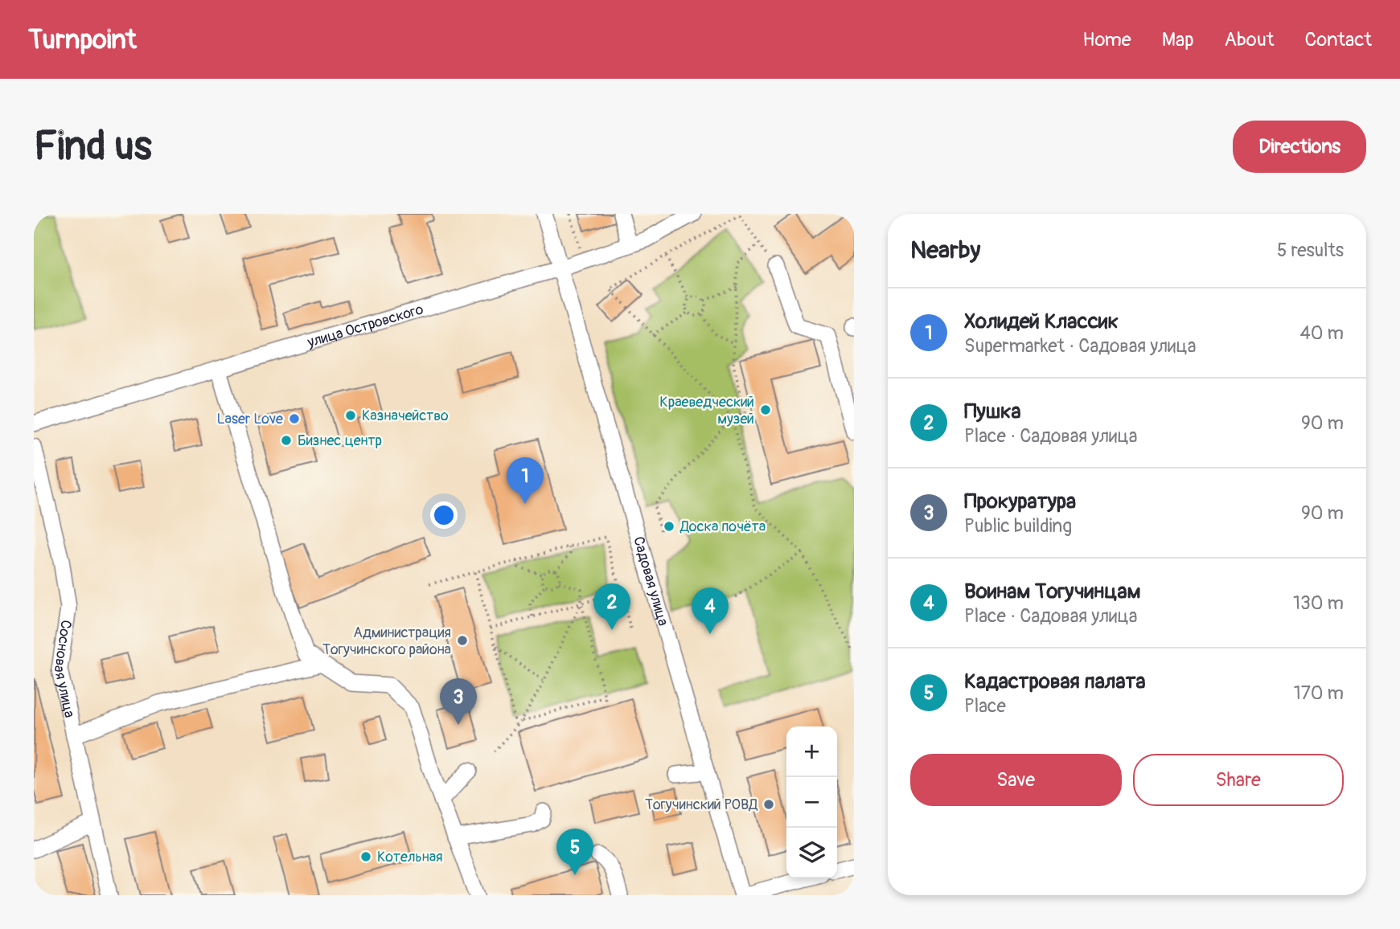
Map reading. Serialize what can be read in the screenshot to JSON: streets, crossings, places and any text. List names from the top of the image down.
{
  "streets": {
    "street": ["улица Островского", "Садовая улица", "Сосновая улица"]
  },
  "crossings": [
    ["улица Островского", "Садовая улица"]
  ],
  "places": [
    "Краеведческий музей",
    "Казначейство",
    "Laser Love",
    "Бизнес центр",
    "Доска почёта",
    "Администрация Тогучинского района",
    "Тогучинский РОВД",
    "Котельная"
  ],
  "page": {
    "header": "Turnpoint",
    "nav": [
      "Home",
      "Map",
      "About",
      "Contact"
    ],
    "buttons": [
      "Directions",
      ["Save", "Share"]
    ],
    "title": "Find us",
    "heading": ["Nearby", "5 results"],
    "list": [
      {
        "mark": "1",
        "name": "Холидей Классик",
        "note": "Supermarket · Садовая улица",
        "value": "40 m"
      },
      {
        "mark": "2",
        "name": "Пушка",
        "note": "Place · Садовая улица",
        "value": "90 m"
      },
      {
        "mark": "3",
        "name": "Прокуратура",
        "note": "Public building",
        "value": "90 m"
      },
      {
        "mark": "4",
        "name": "Воинам Тогучинцам",
        "note": "Place · Садовая улица",
        "value": "130 m"
      },
      {
        "mark": "5",
        "name": "Кадастровая палата",
        "note": "Place",
        "value": "170 m"
      }
    ],
    "pins": [
      "1",
      "2",
      "4",
      "3",
      "5"
    ],
    "map_buttons": ["+", "−"]
  }
}
